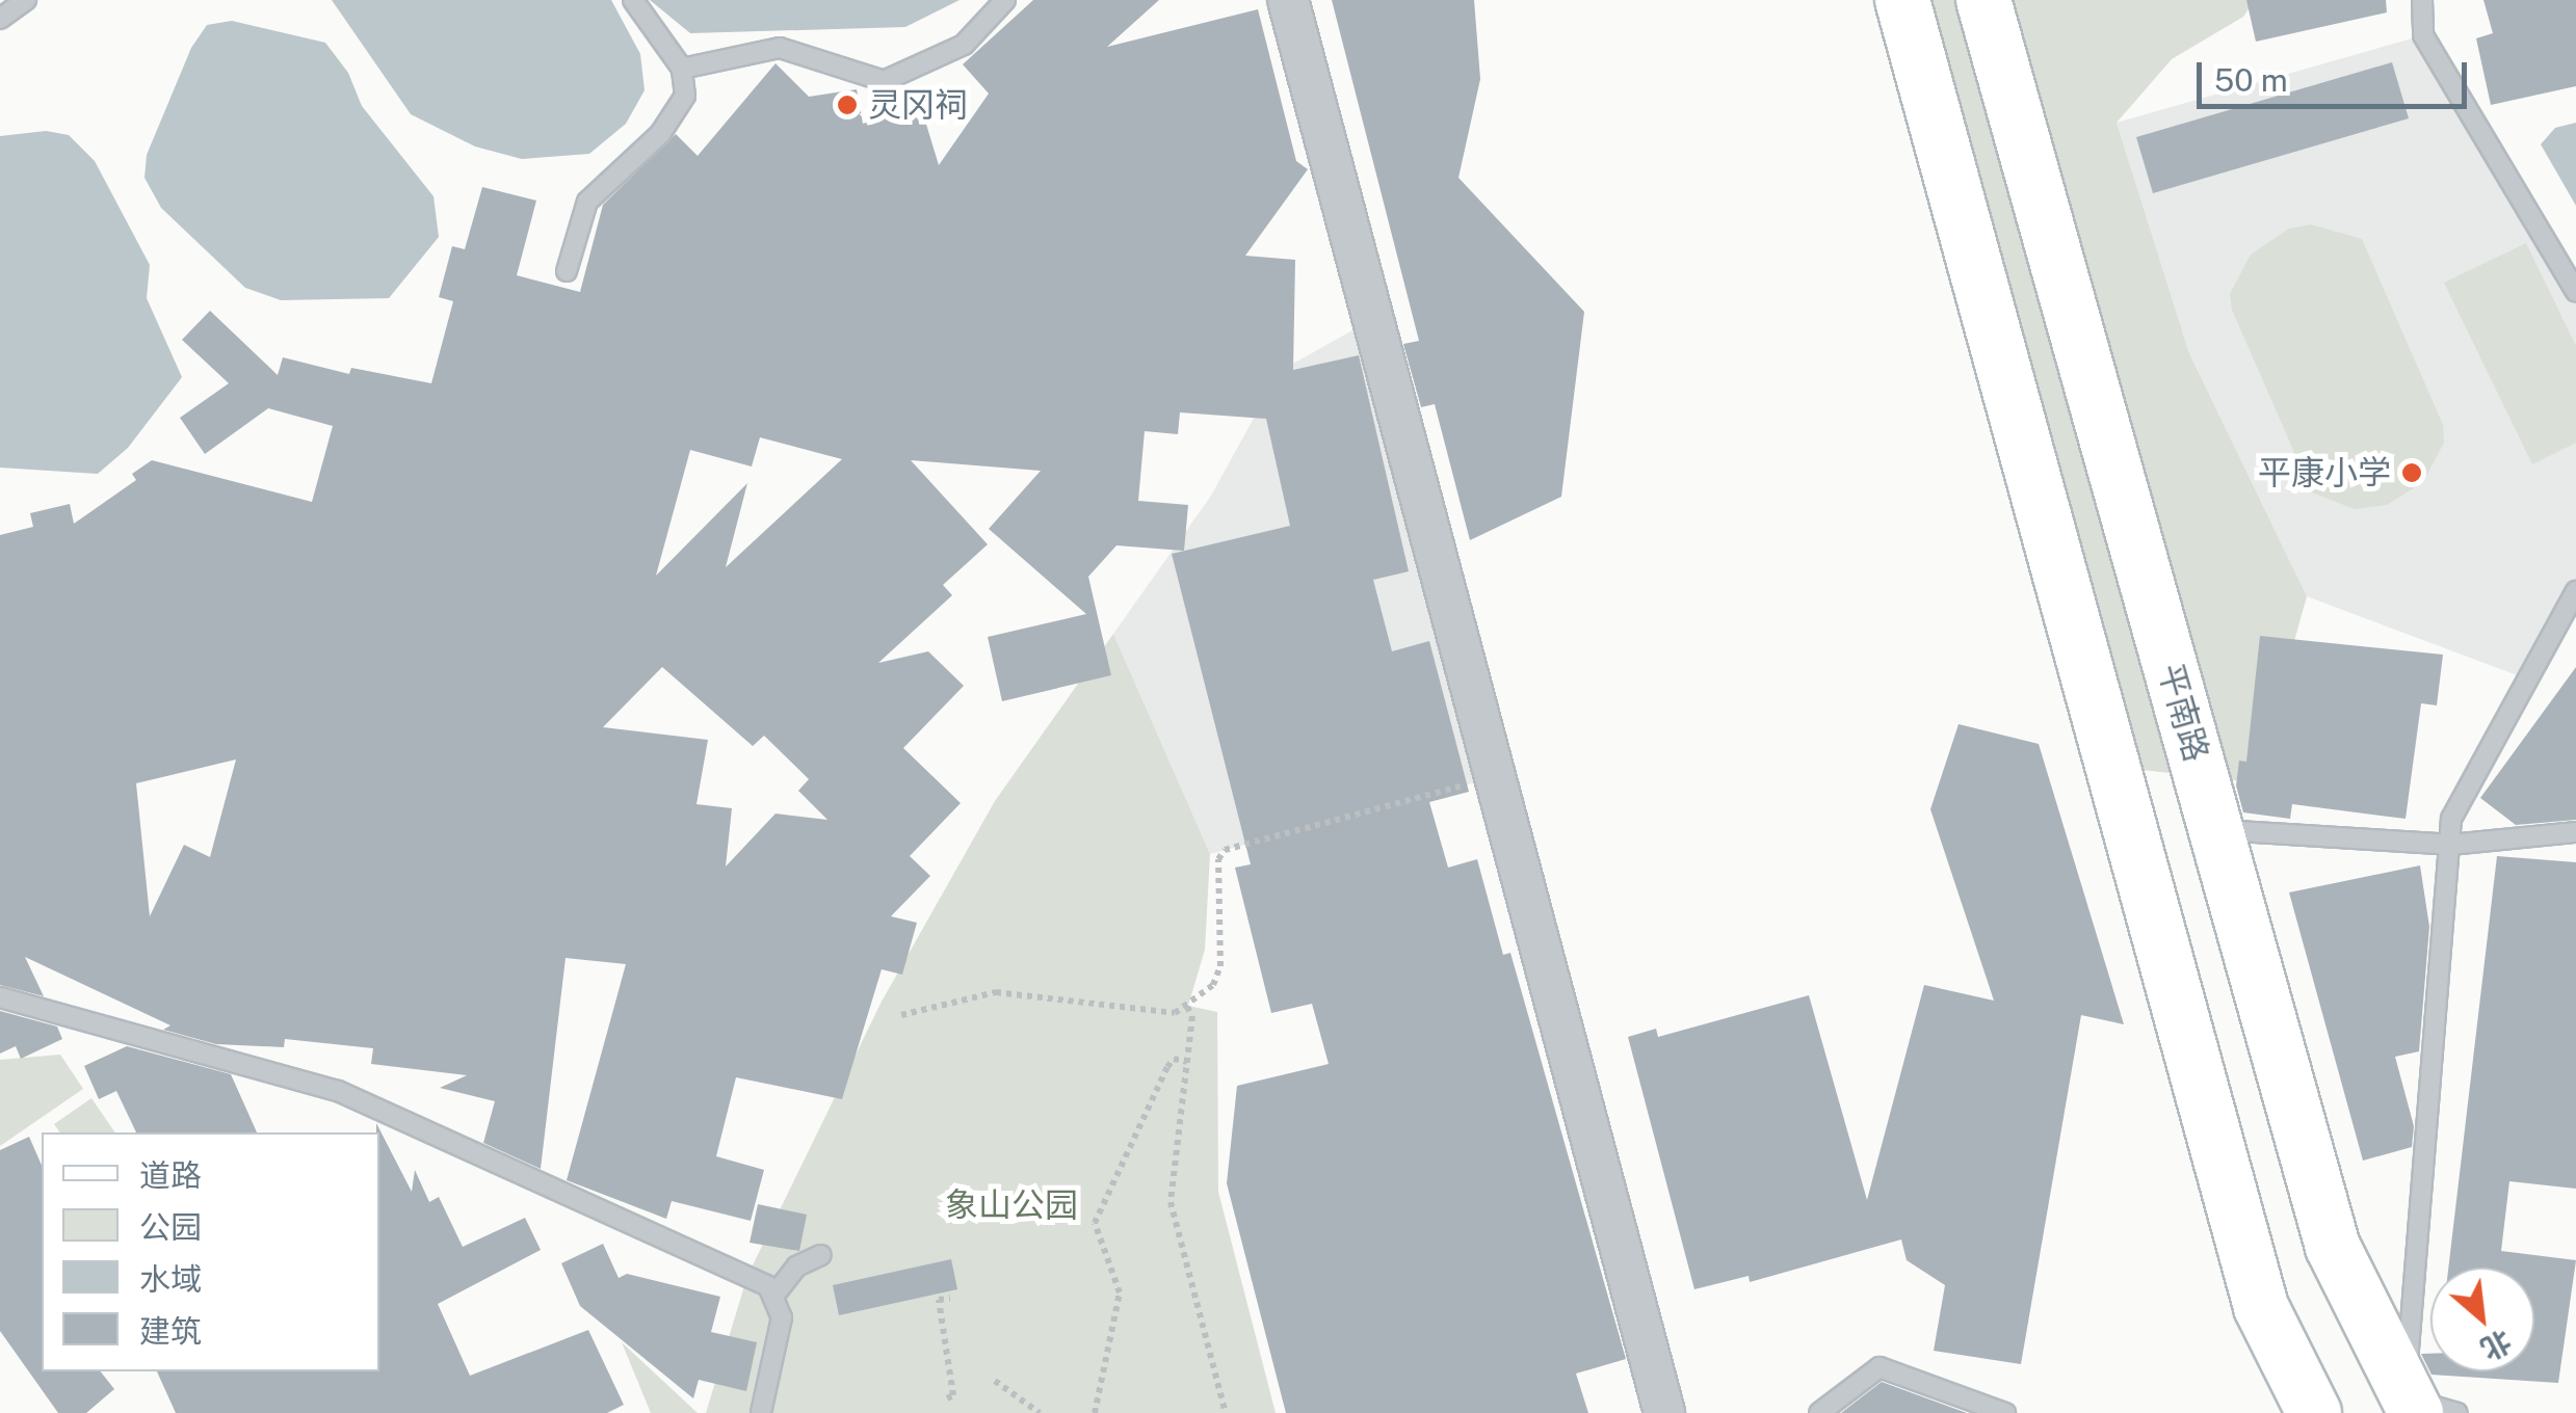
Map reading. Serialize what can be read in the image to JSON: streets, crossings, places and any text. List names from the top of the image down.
{
  "streets": {
    "main road": ["平南路"]
  },
  "parks": ["象山公园"],
  "places": ["灵冈祠", "平康小学"],
  "legend": [
    "道路",
    "公园",
    "水域",
    "建筑"
  ],
  "scale_bar": "50 m",
  "north": "bottom right"
}
